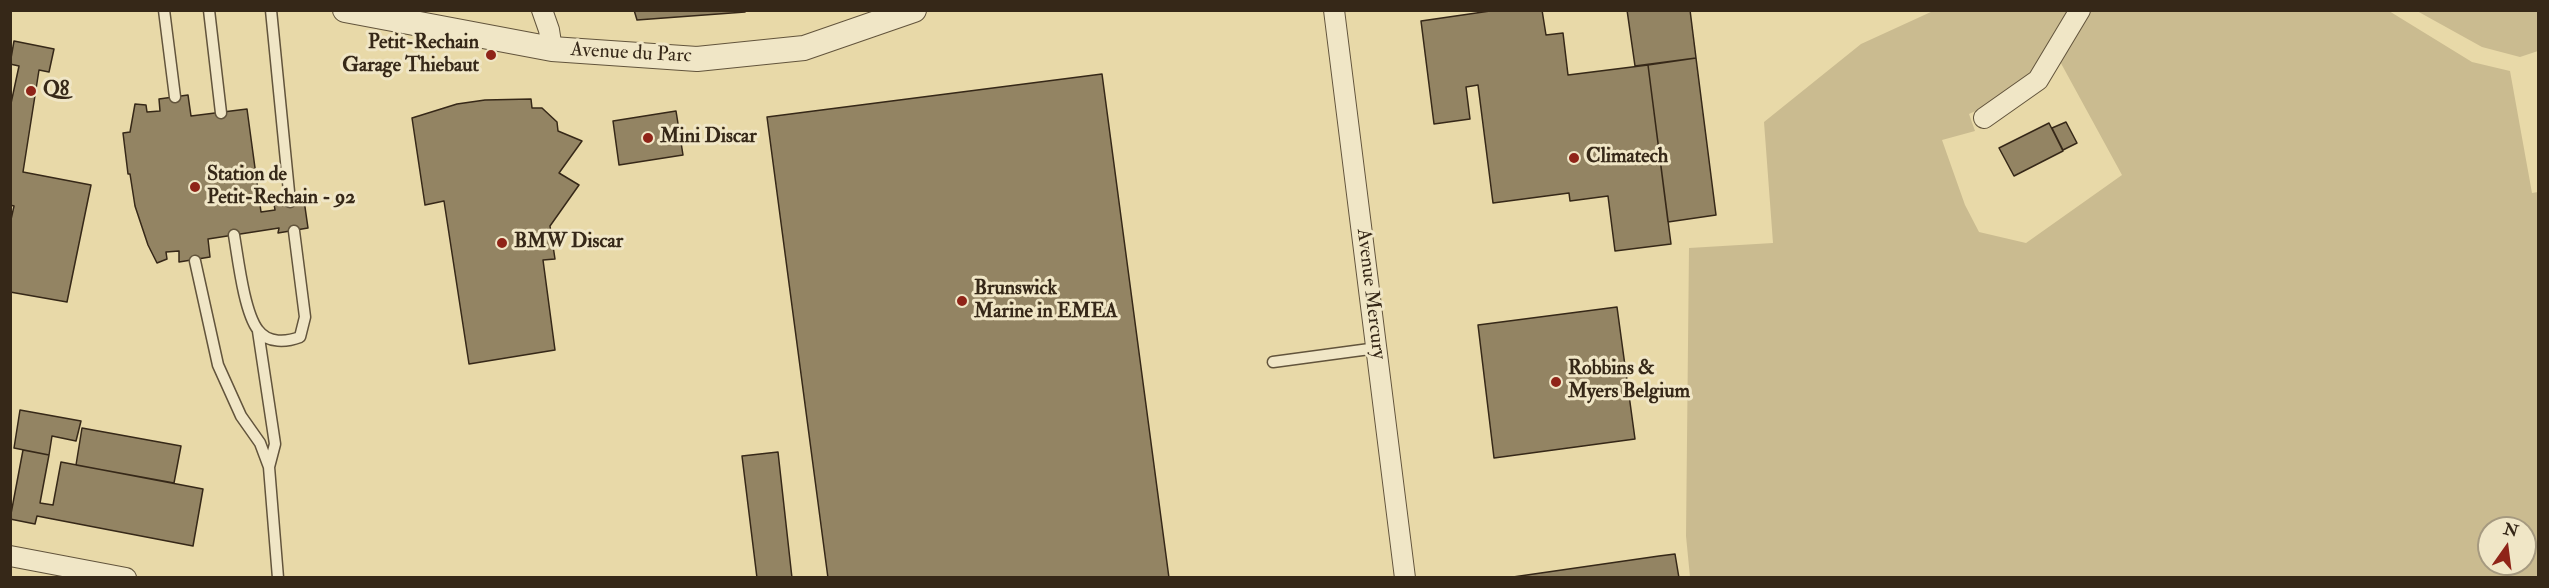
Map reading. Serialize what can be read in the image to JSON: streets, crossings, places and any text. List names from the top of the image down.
{
  "streets": {
    "street": ["Avenue du Parc", "Avenue Mercury"]
  },
  "places": [
    "Petit-Rechain Garage Thiebaut",
    "Q8",
    "Mini Discar",
    "Climatech",
    "Station de Petit-Rechain - 92",
    "BMW Discar",
    "Brunswick Marine in EMEA",
    "Robbins & Myers Belgium"
  ],
  "north": "top"
}
